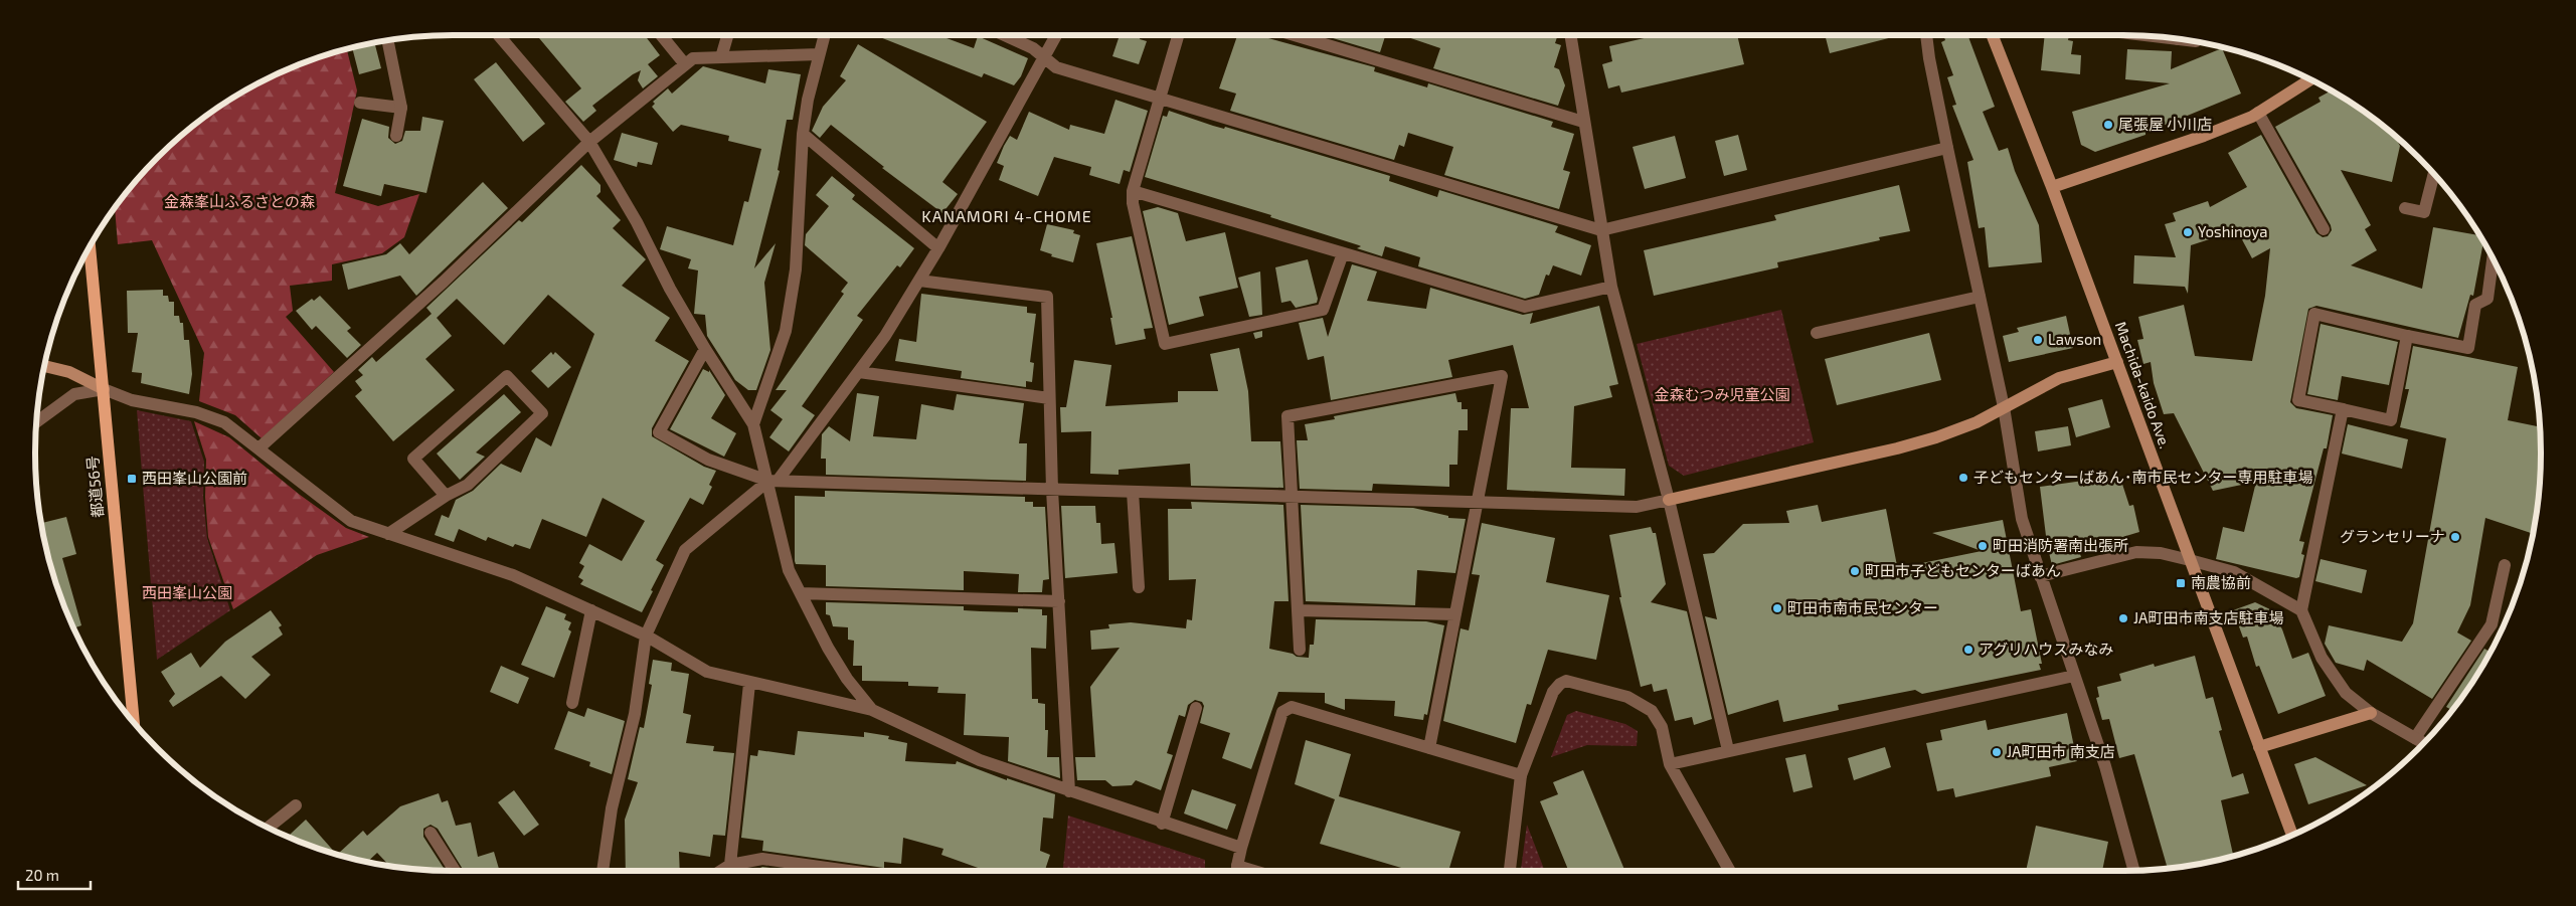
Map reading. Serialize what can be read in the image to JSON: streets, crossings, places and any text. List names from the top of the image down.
{
  "streets": {
    "main road": ["都道56号"],
    "street": ["Machida-kaido Ave."]
  },
  "districts": ["KANAMORI 4-CHOME"],
  "parks": ["金森峯山ふるさとの森", "金森むつみ児童公園", "西田峯山公園"],
  "places": {
    "other": [
      "尾張屋 小川店",
      "Yoshinoya",
      "Lawson",
      "子どもセンターばあん･南市民センター専用駐車場",
      "グランセリーナ",
      "町田消防署南出張所",
      "町田市子どもセンターばあん",
      "町田市南市民センター",
      "JA町田市南支店駐車場",
      "アグリハウスみなみ",
      "JA町田市 南支店"
    ],
    "transit": ["西田峯山公園前", "南農協前"]
  },
  "scale_bar": "20 m"
}
